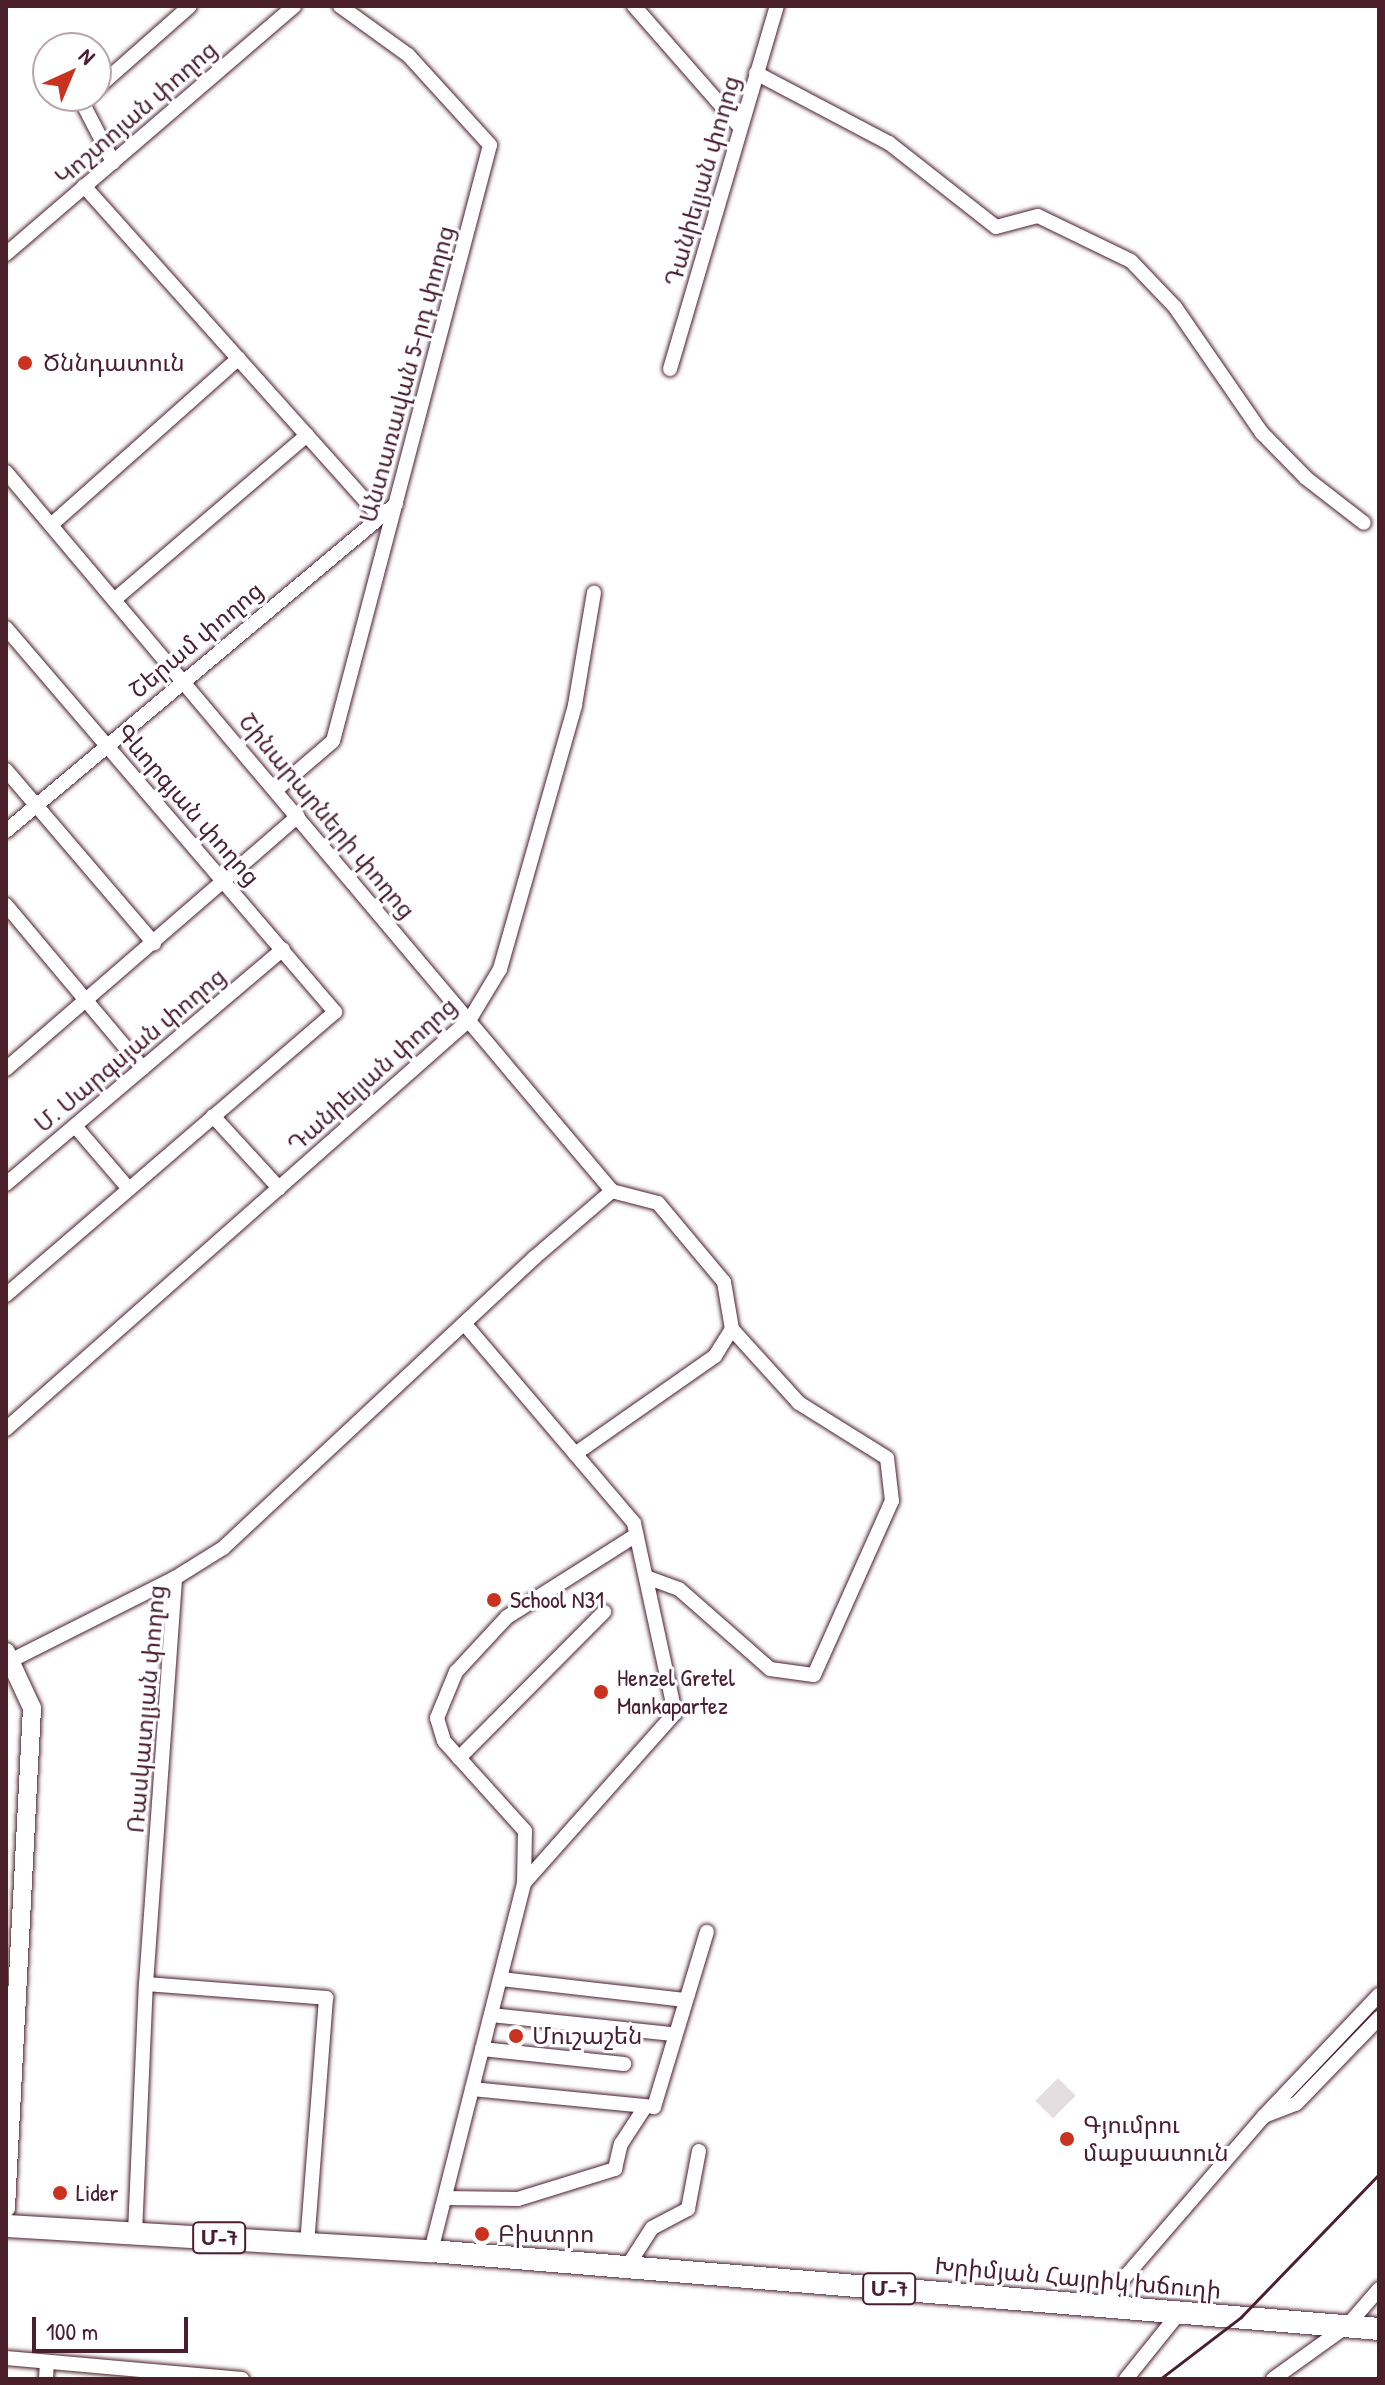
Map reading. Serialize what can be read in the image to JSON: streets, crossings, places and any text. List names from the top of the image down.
{
  "streets": {
    "highway": ["Մ-7", "Խրիմյան Հայրիկ խճուղի"],
    "street": [
      "Կոշտոյան փողոց",
      "Դանիելյան փողոց",
      "Անտառավան 5-րդ փողոց",
      "Շերամ փողոց",
      "Գևորգյան փողոց",
      "Շինարարների փողոց",
      "Մ. Սարգսյան փողոց",
      "Ռասկատլյան փողոց"
    ]
  },
  "crossings": [
    ["Դանիելյան փողոց", "Շինարարների փողոց"],
    ["Անտառավան 5-րդ փողոց", "Շերամ փողոց"],
    ["Անտառավան 5-րդ փողոց", "Շինարարների փողոց"],
    ["Շերամ փողոց", "Գևորգյան փողոց"],
    ["Շերամ փողոց", "Շինարարների փողոց"],
    ["Գևորգյան փողոց", "Մ. Սարգսյան փողոց"],
    ["Շինարարների փողոց", "Ռասկատլյան փողոց"],
    ["Ռասկատլյան փողոց", "Խրիմյան Հայրիկ խճուղի"]
  ],
  "places": [
    "Ծննդատուն",
    "School N31",
    "Henzel Gretel Mankapartez",
    "Մուշաշեն",
    "Գյումրու մաքսատուն",
    "Lider",
    "Բիստրո"
  ],
  "scale_bar": "100 m",
  "north": "top right"
}
